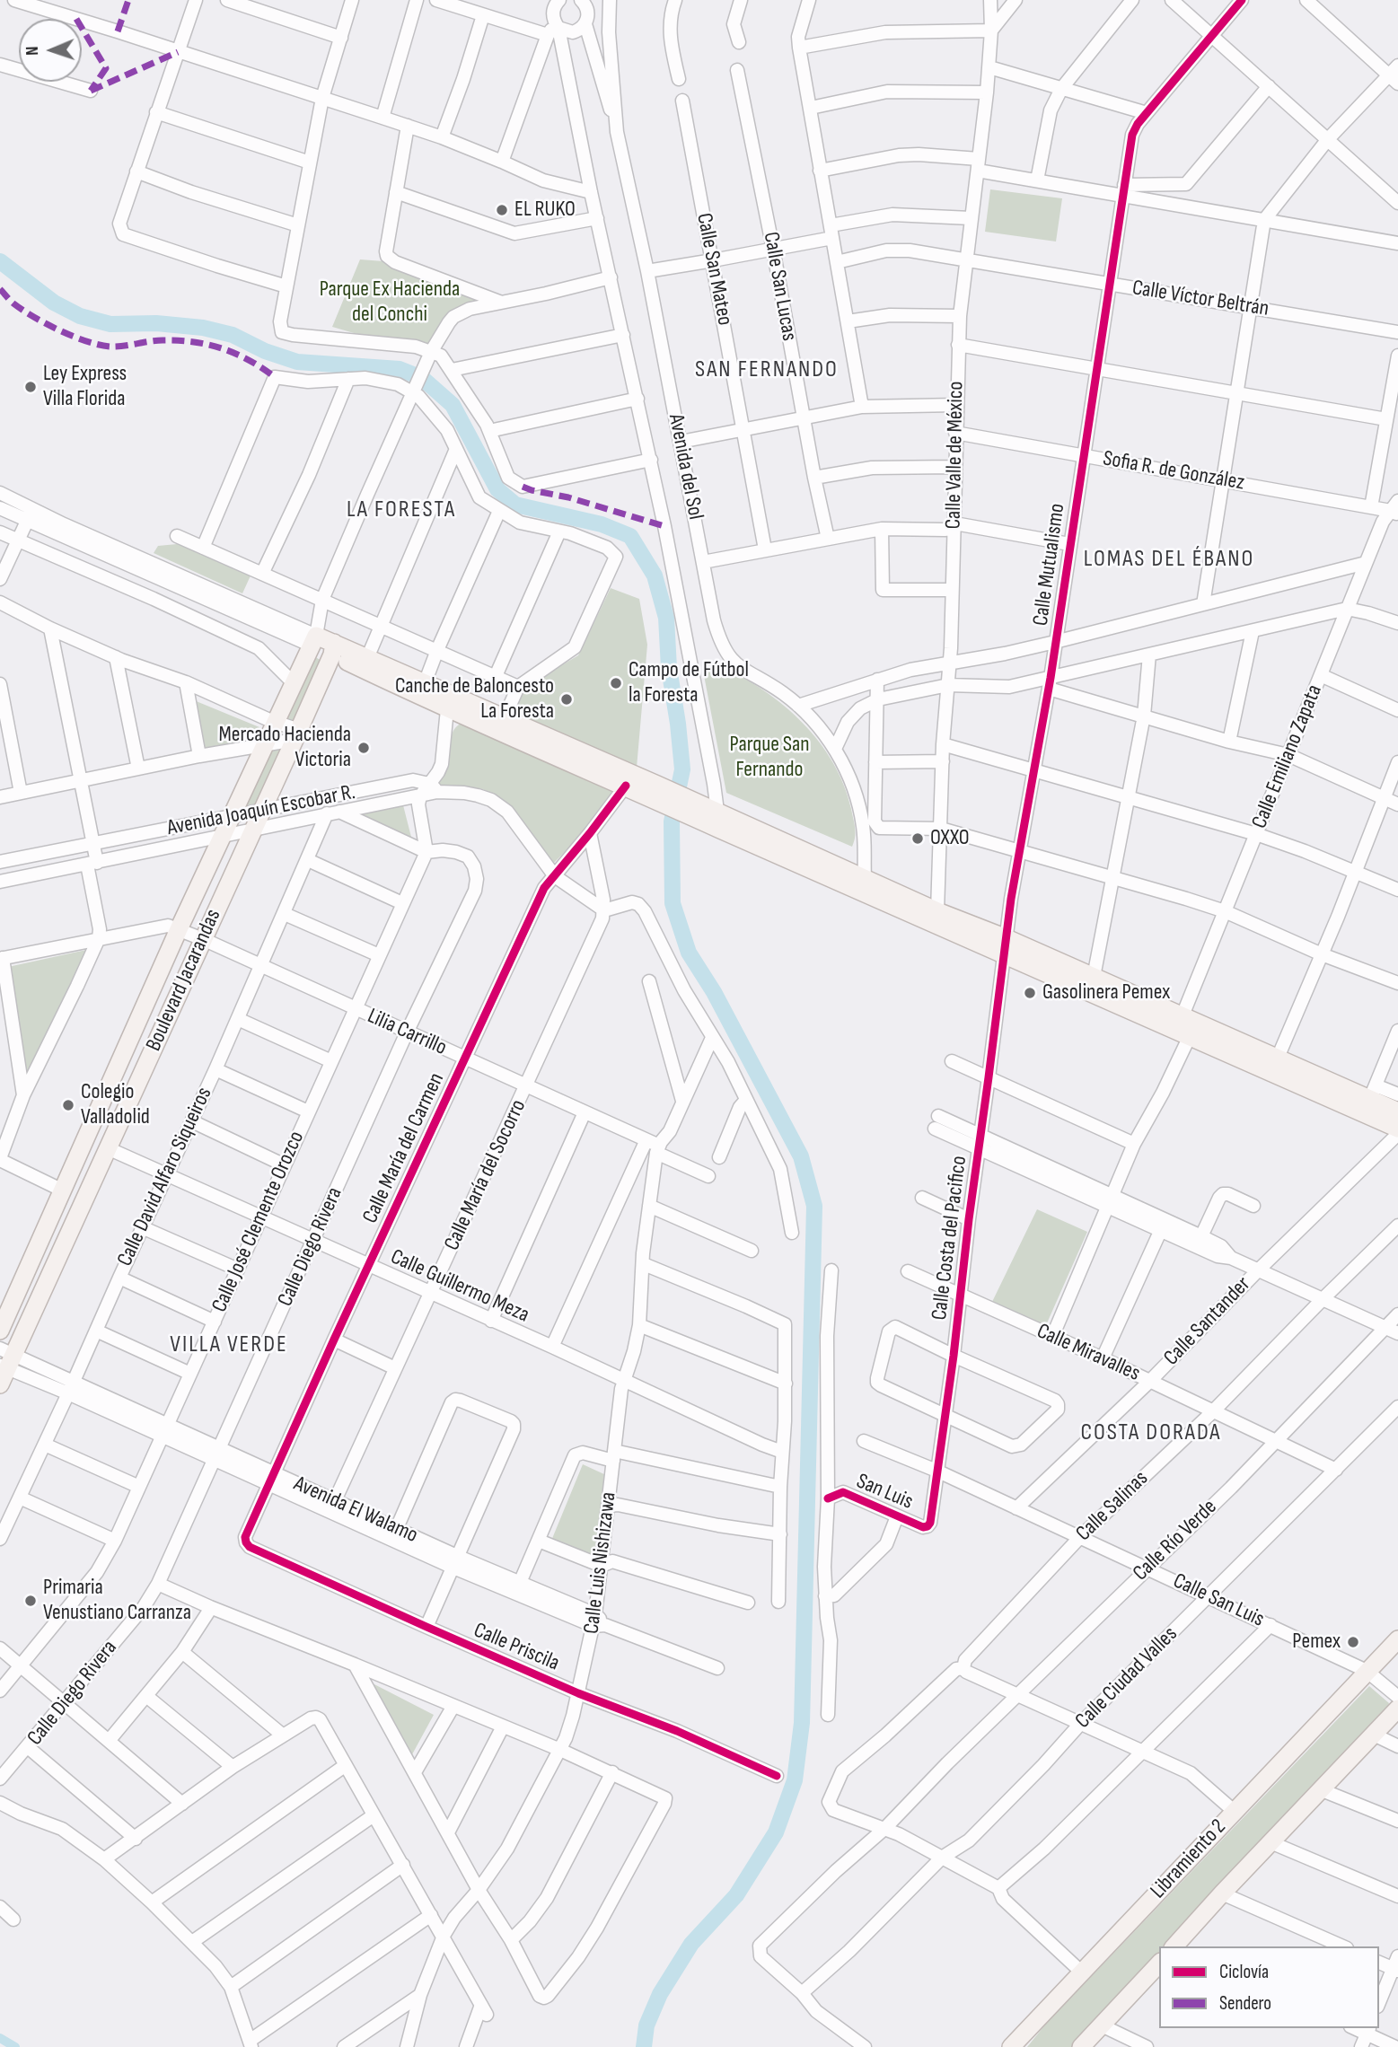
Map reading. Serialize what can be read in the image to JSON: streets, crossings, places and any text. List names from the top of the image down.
{
  "streets": {
    "main road": ["Boulevard Jacarandas", "Libramiento 2"],
    "street": [
      "Calle San Mateo",
      "Calle San Lucas",
      "Calle Víctor Beltrán",
      "Calle Valle de México",
      "Avenida del Sol",
      "Sofia R. de González",
      "Calle Mutualismo",
      "Calle Emiliano Zapata",
      "Avenida Joaquín Escobar R.",
      "Lilia Carrillo",
      "Calle María del Carmen",
      "Calle María del Socorro",
      "Calle David Alfaro Siqueiros",
      "Calle José Clemente Orozco",
      "Calle Costa del Pacifico",
      "Calle Diego Rivera",
      "Calle Guillermo Meza",
      "Calle Santander",
      "Calle Miravalles",
      "San Luis",
      "Calle Salinas",
      "Avenida El Walamo",
      "Calle Río Verde",
      "Calle Luis Nishizawa",
      "Calle San Luis",
      "Calle Priscila",
      "Calle Ciudad Valles"
    ]
  },
  "crossings": [
    ["Calle Víctor Beltrán", "Calle Valle de México"],
    ["Calle Víctor Beltrán", "Calle Mutualismo"],
    ["Calle Valle de México", "Sofia R. de González"],
    ["Sofia R. de González", "Calle Mutualismo"],
    ["Sofia R. de González", "Calle Emiliano Zapata"],
    ["Calle Mutualismo", "Calle Costa del Pacifico"],
    ["Avenida Joaquín Escobar R.", "Boulevard Jacarandas"],
    ["Avenida Joaquín Escobar R.", "Calle David Alfaro Siqueiros"],
    ["Boulevard Jacarandas", "Lilia Carrillo"],
    ["Boulevard Jacarandas", "Calle Guillermo Meza"],
    ["Boulevard Jacarandas", "Avenida El Walamo"],
    ["Lilia Carrillo", "Calle María del Carmen"],
    ["Lilia Carrillo", "Calle María del Socorro"],
    ["Lilia Carrillo", "Calle David Alfaro Siqueiros"],
    ["Lilia Carrillo", "Calle José Clemente Orozco"],
    ["Lilia Carrillo", "Calle Diego Rivera"],
    ["Lilia Carrillo", "Calle Luis Nishizawa"],
    ["Calle María del Carmen", "Calle Guillermo Meza"],
    ["Calle María del Carmen", "Avenida El Walamo"],
    ["Calle María del Carmen", "Calle Priscila"],
    ["Calle María del Socorro", "Calle Guillermo Meza"],
    ["Calle María del Socorro", "Avenida El Walamo"],
    ["Calle David Alfaro Siqueiros", "Calle Guillermo Meza"],
    ["Calle David Alfaro Siqueiros", "Avenida El Walamo"],
    ["Calle José Clemente Orozco", "Calle Diego Rivera"],
    ["Calle José Clemente Orozco", "Calle Guillermo Meza"],
    ["Calle José Clemente Orozco", "Avenida El Walamo"],
    ["Calle Costa del Pacifico", "Calle Miravalles"],
    ["Calle Costa del Pacifico", "San Luis"],
    ["Calle Costa del Pacifico", "Calle San Luis"],
    ["Calle Diego Rivera", "Calle Guillermo Meza"],
    ["Calle Diego Rivera", "Avenida El Walamo"],
    ["Calle Guillermo Meza", "Calle Luis Nishizawa"],
    ["Calle Santander", "Calle Miravalles"],
    ["Calle Santander", "Calle San Luis"],
    ["Calle Miravalles", "Calle Salinas"],
    ["Calle Miravalles", "Calle Río Verde"],
    ["Calle Miravalles", "Calle Ciudad Valles"],
    ["Calle Salinas", "Calle Río Verde"],
    ["Calle Salinas", "Calle San Luis"],
    ["Avenida El Walamo", "Calle Luis Nishizawa"],
    ["Calle Río Verde", "Calle San Luis"],
    ["Calle Río Verde", "Calle Ciudad Valles"],
    ["Calle Luis Nishizawa", "Calle Priscila"],
    ["Calle San Luis", "Calle Ciudad Valles"],
    ["Calle San Luis", "Libramiento 2"]
  ],
  "districts": [
    "SAN FERNANDO",
    "LA FORESTA",
    "LOMAS DEL ÉBANO",
    "VILLA VERDE",
    "COSTA DORADA"
  ],
  "parks": ["Parque Ex Hacienda del Conchi", "Parque San Fernando"],
  "places": [
    "EL RUKO",
    "Ley Express Villa Florida",
    "Campo de Fútbol la Foresta",
    "Canche de Baloncesto La Foresta",
    "Mercado Hacienda Victoria",
    "OXXO",
    "Gasolinera Pemex",
    "Colegio Valladolid",
    "Primaria Venustiano Carranza",
    "Pemex"
  ],
  "legend": ["Ciclovía", "Sendero"],
  "north": "left"
}
